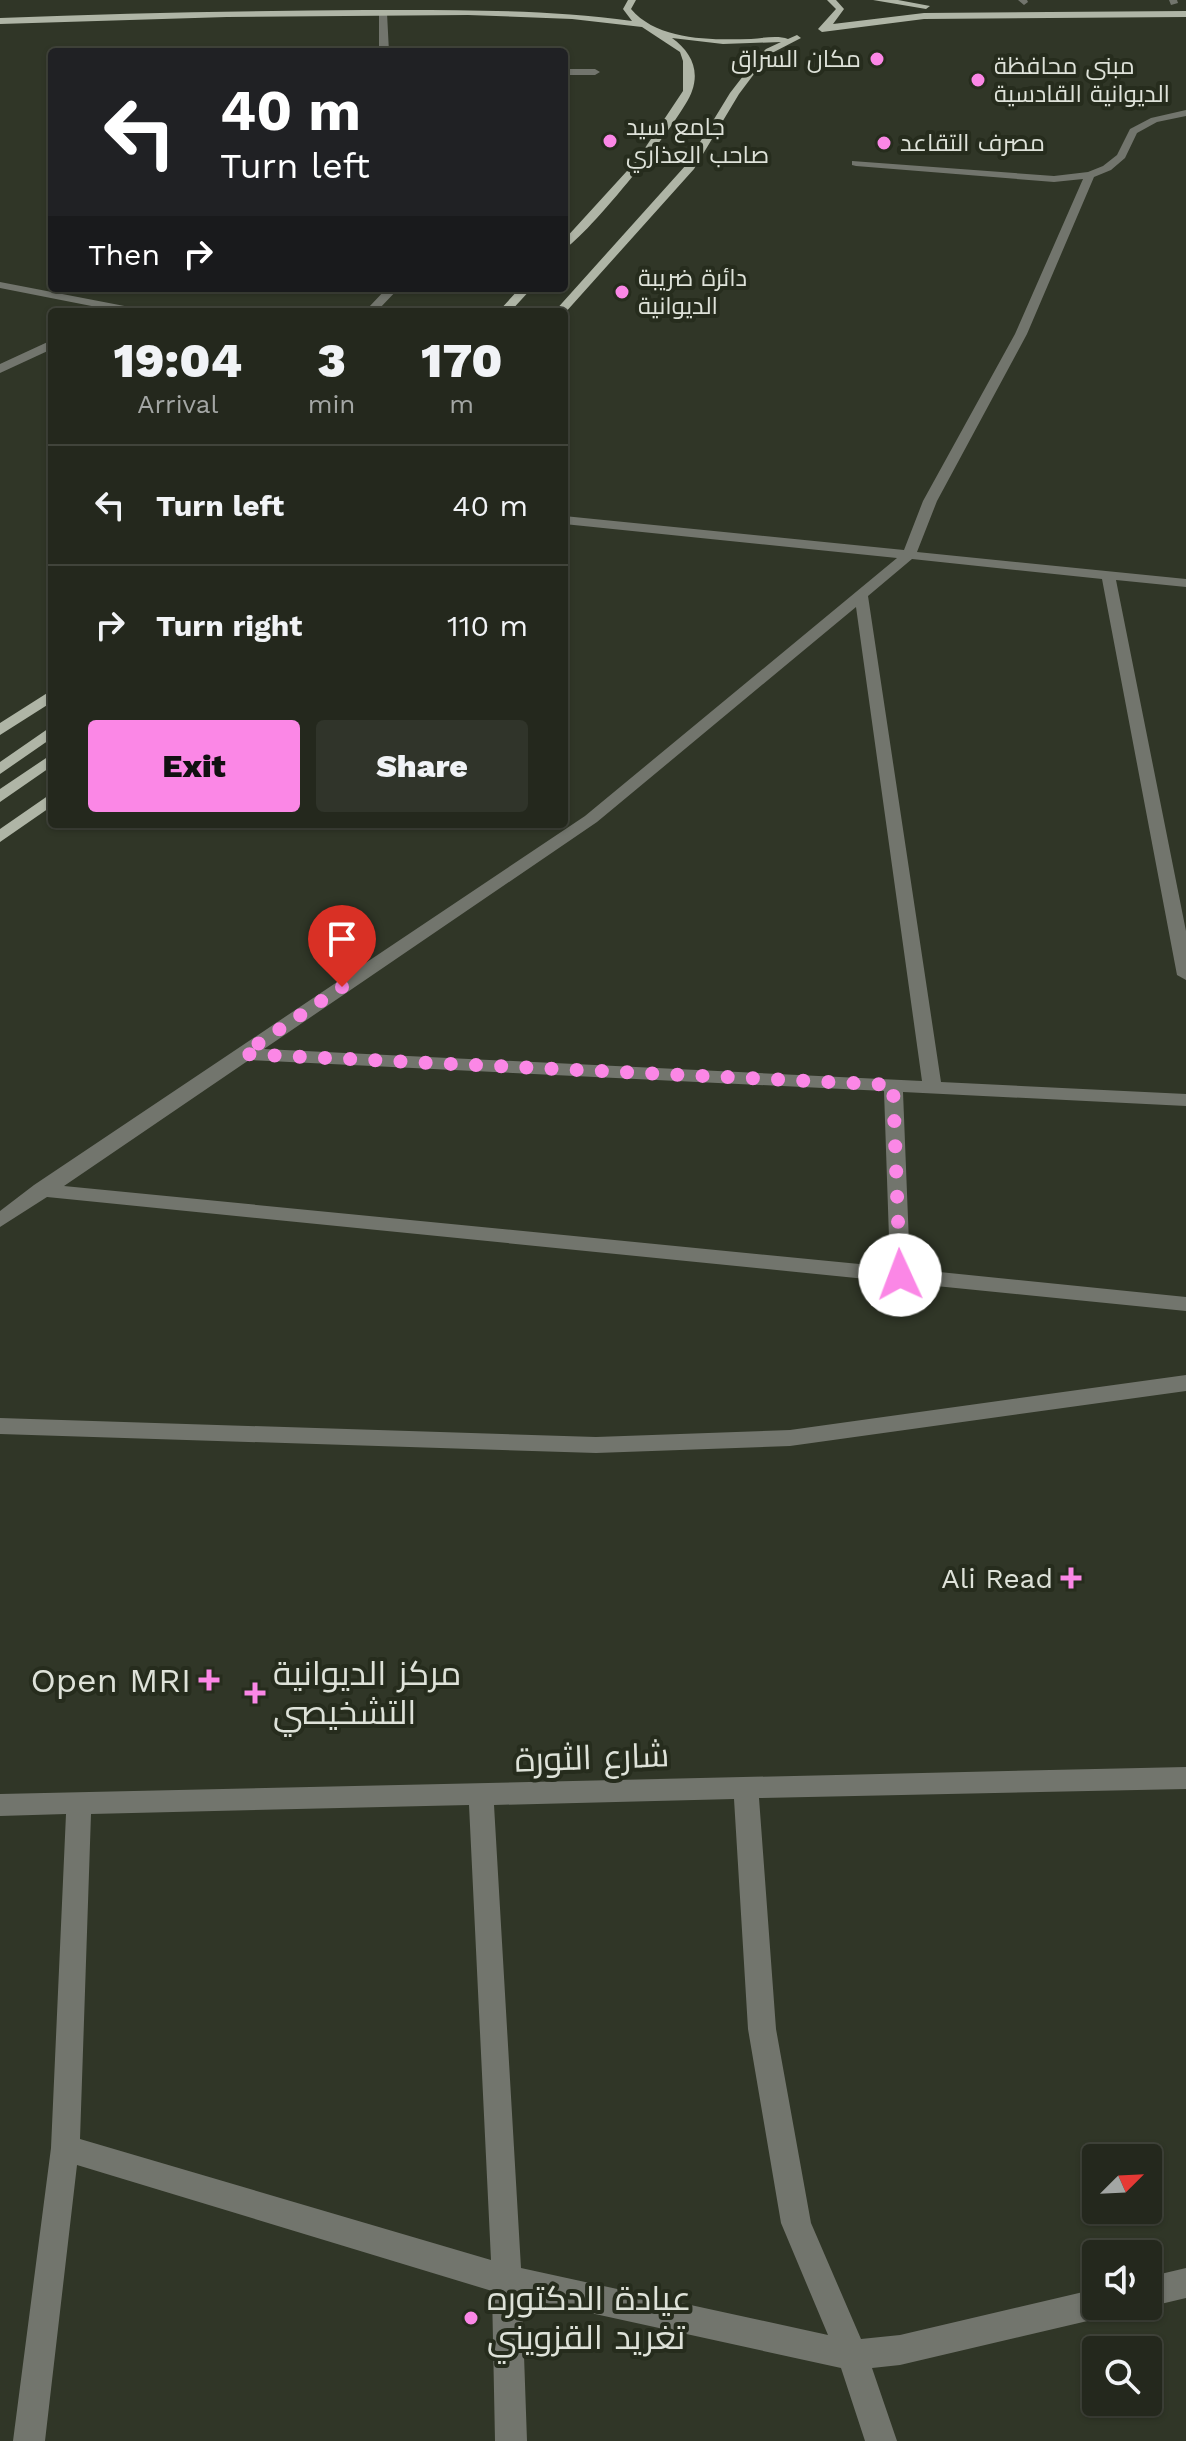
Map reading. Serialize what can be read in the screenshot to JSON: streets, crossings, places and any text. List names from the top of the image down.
{
  "streets": {
    "street": ["شارع الثورة"]
  },
  "places": {
    "other": [
      "مكان السراق",
      "مبنى محافظة الديوانية القادسية",
      "جامع سيد صاحب العذاري",
      "مصرف التقاعد",
      "دائرة ضريبة الديوانية",
      "عيادة الدكتوره تغريد القزويني"
    ],
    "health": ["Ali Read", "Open MRI", "مركز الديوانية التشخيصي"]
  },
  "north": "top right",
  "page": {
    "turn": ["40 m", "Turn left"],
    "then": "Then",
    "eta": [
      "19:04",
      "Arrival",
      "3",
      "min",
      "170",
      "m"
    ],
    "list": [
      {
        "name": "Turn left",
        "value": "40 m"
      },
      {
        "name": "Turn right",
        "value": "110 m"
      }
    ],
    "buttons": ["Exit", "Share"]
  }
}
